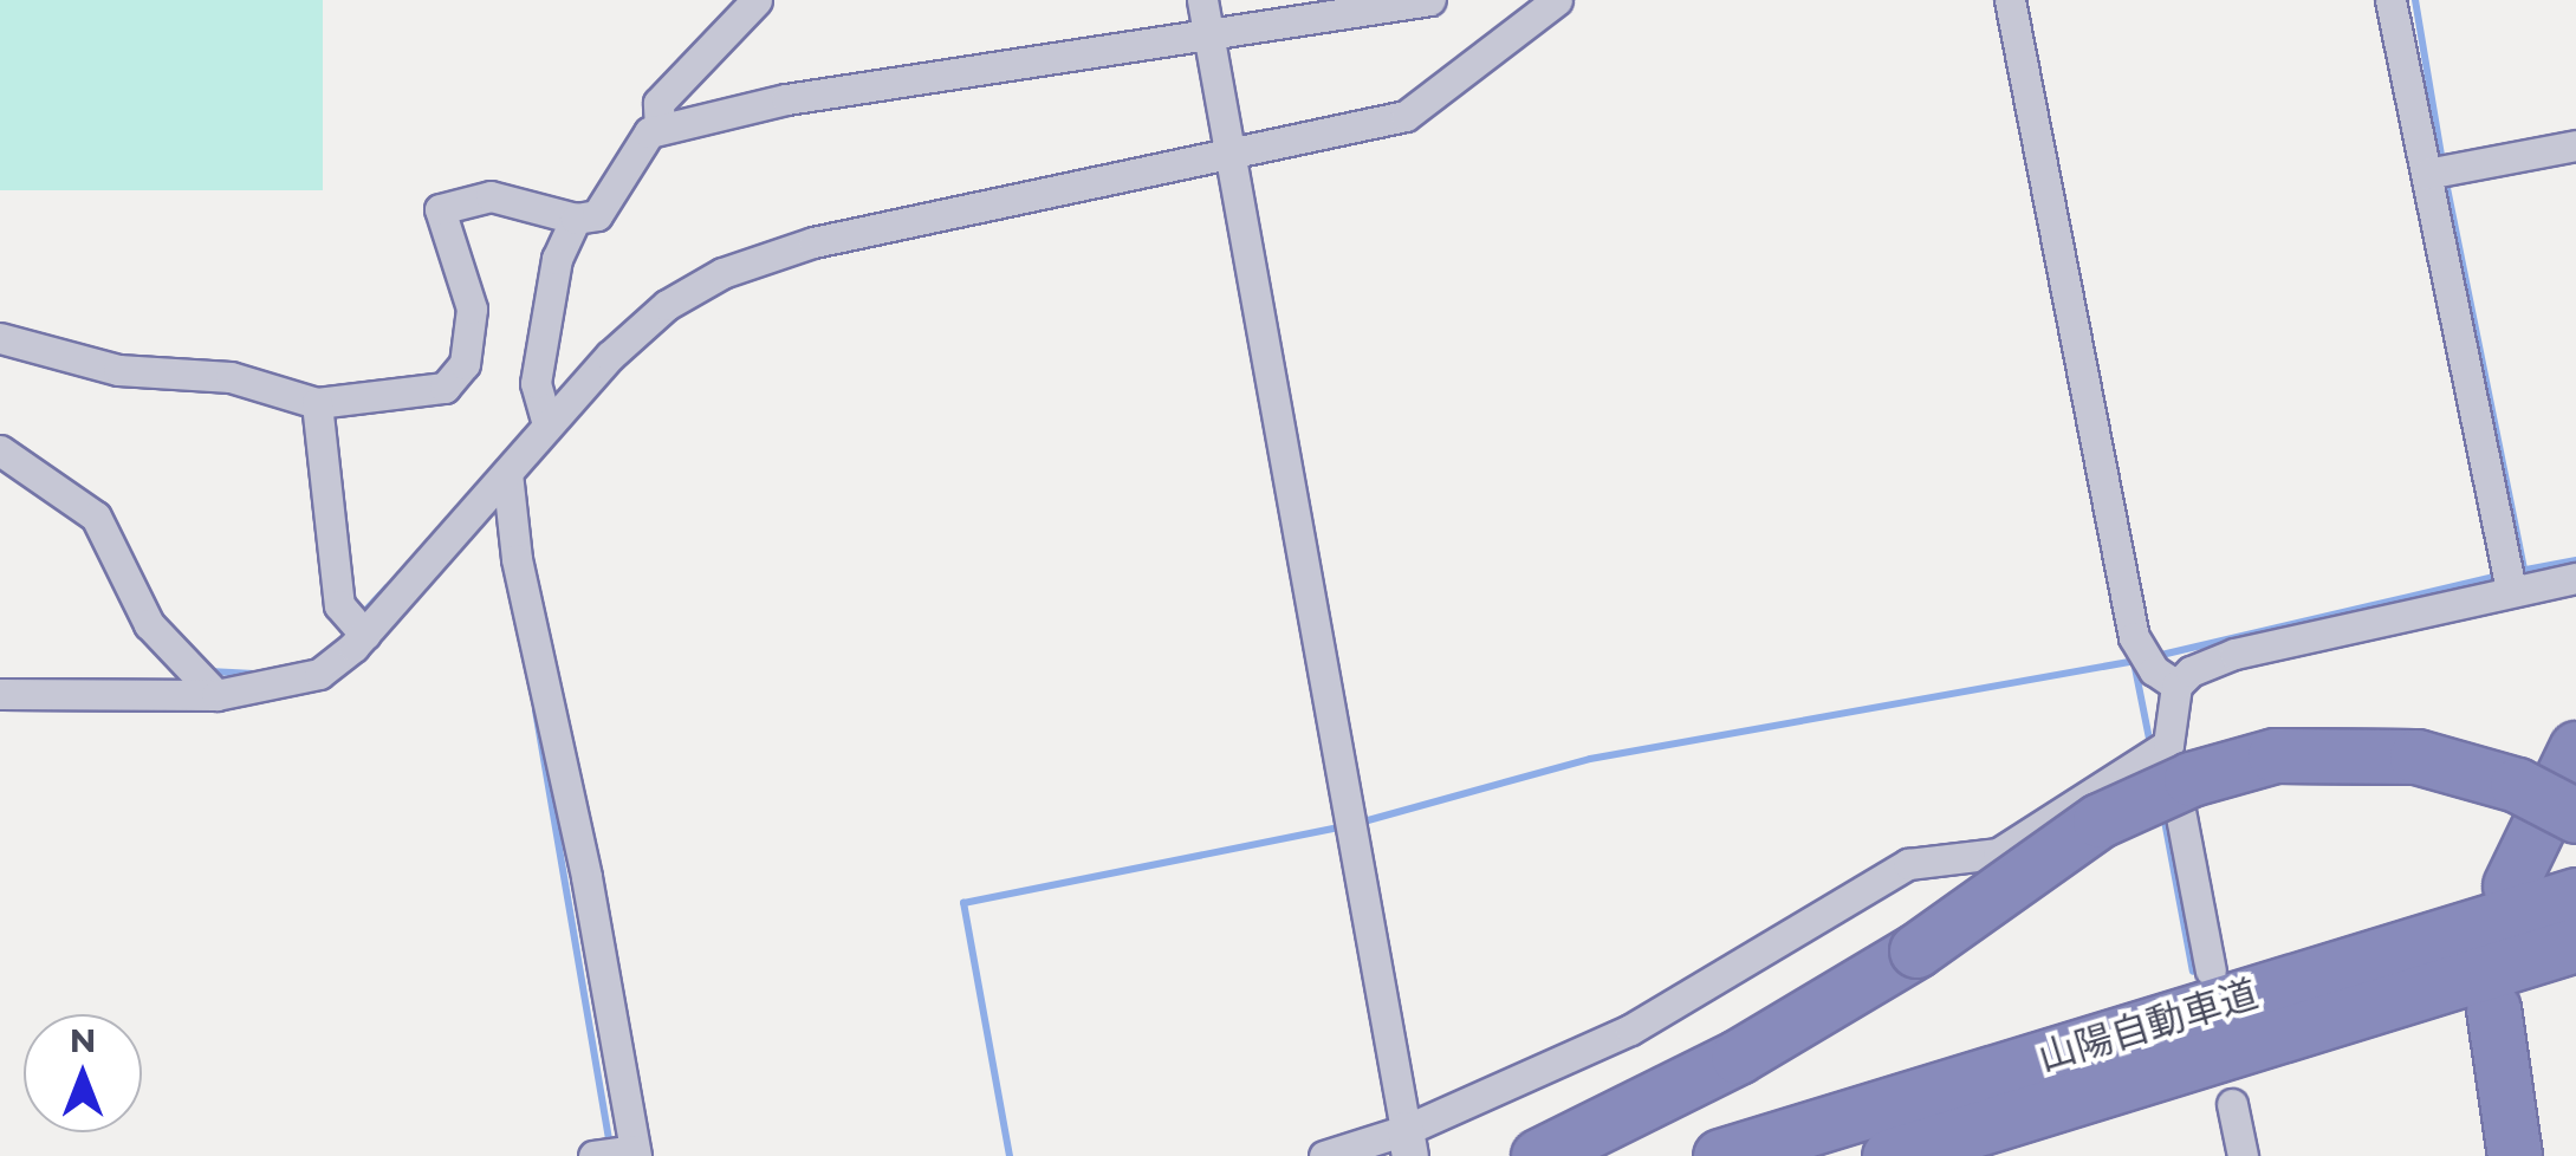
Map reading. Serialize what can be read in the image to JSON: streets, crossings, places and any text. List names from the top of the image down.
{
  "streets": {
    "highway": ["山陽自動車道"]
  },
  "north": "top"
}
